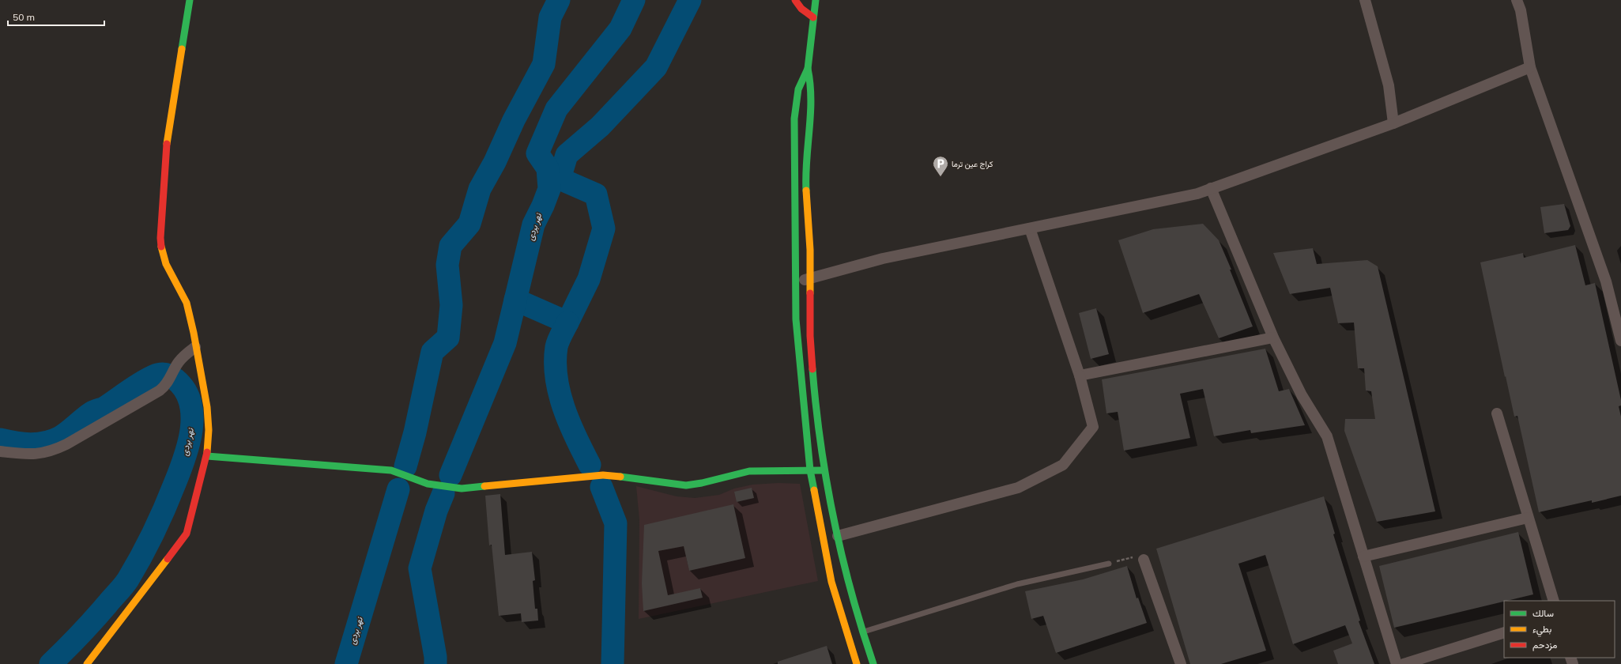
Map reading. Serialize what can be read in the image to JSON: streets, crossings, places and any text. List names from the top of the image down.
{
  "water": ["نهر بردى"],
  "places": {
    "parking": ["كراج عين ترما"]
  },
  "legend": ["سالك", "بطيء", "مزدحم"],
  "scale_bar": "50 m"
}
